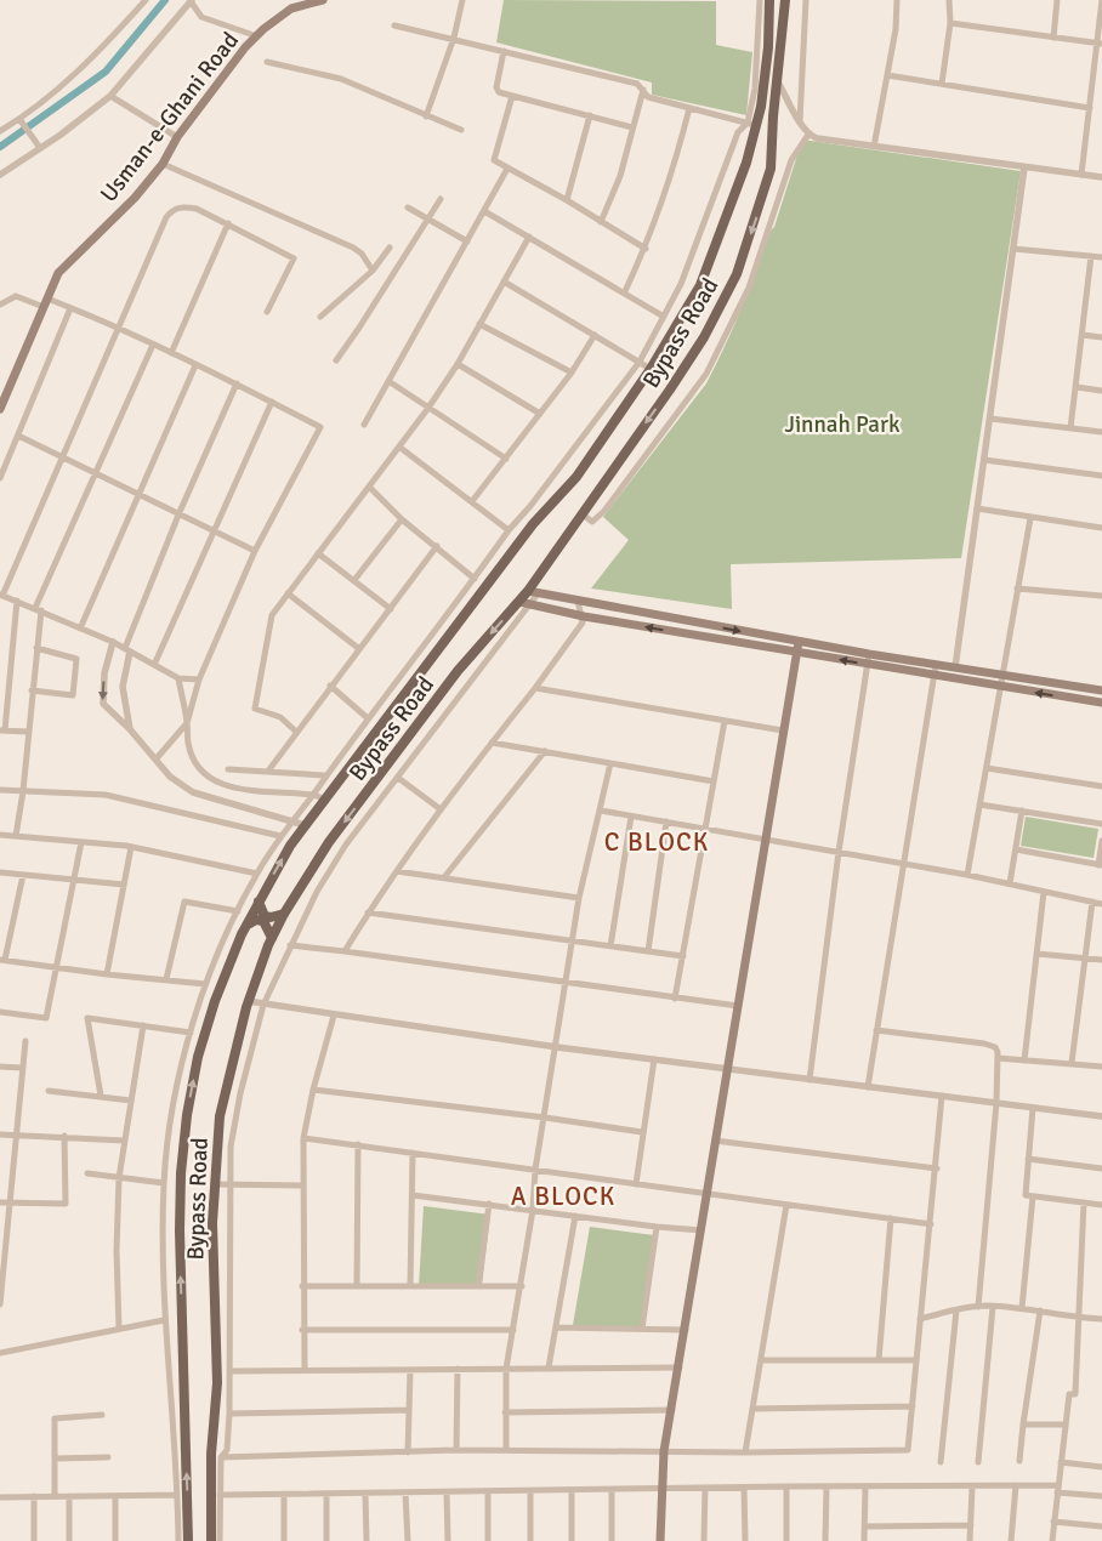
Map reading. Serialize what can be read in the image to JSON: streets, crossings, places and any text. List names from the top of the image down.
{
  "streets": {
    "main road": ["Usman-e-Ghani Road", "Bypass Road"]
  },
  "districts": ["C BLOCK", "A BLOCK"],
  "parks": ["Jinnah Park"]
}
